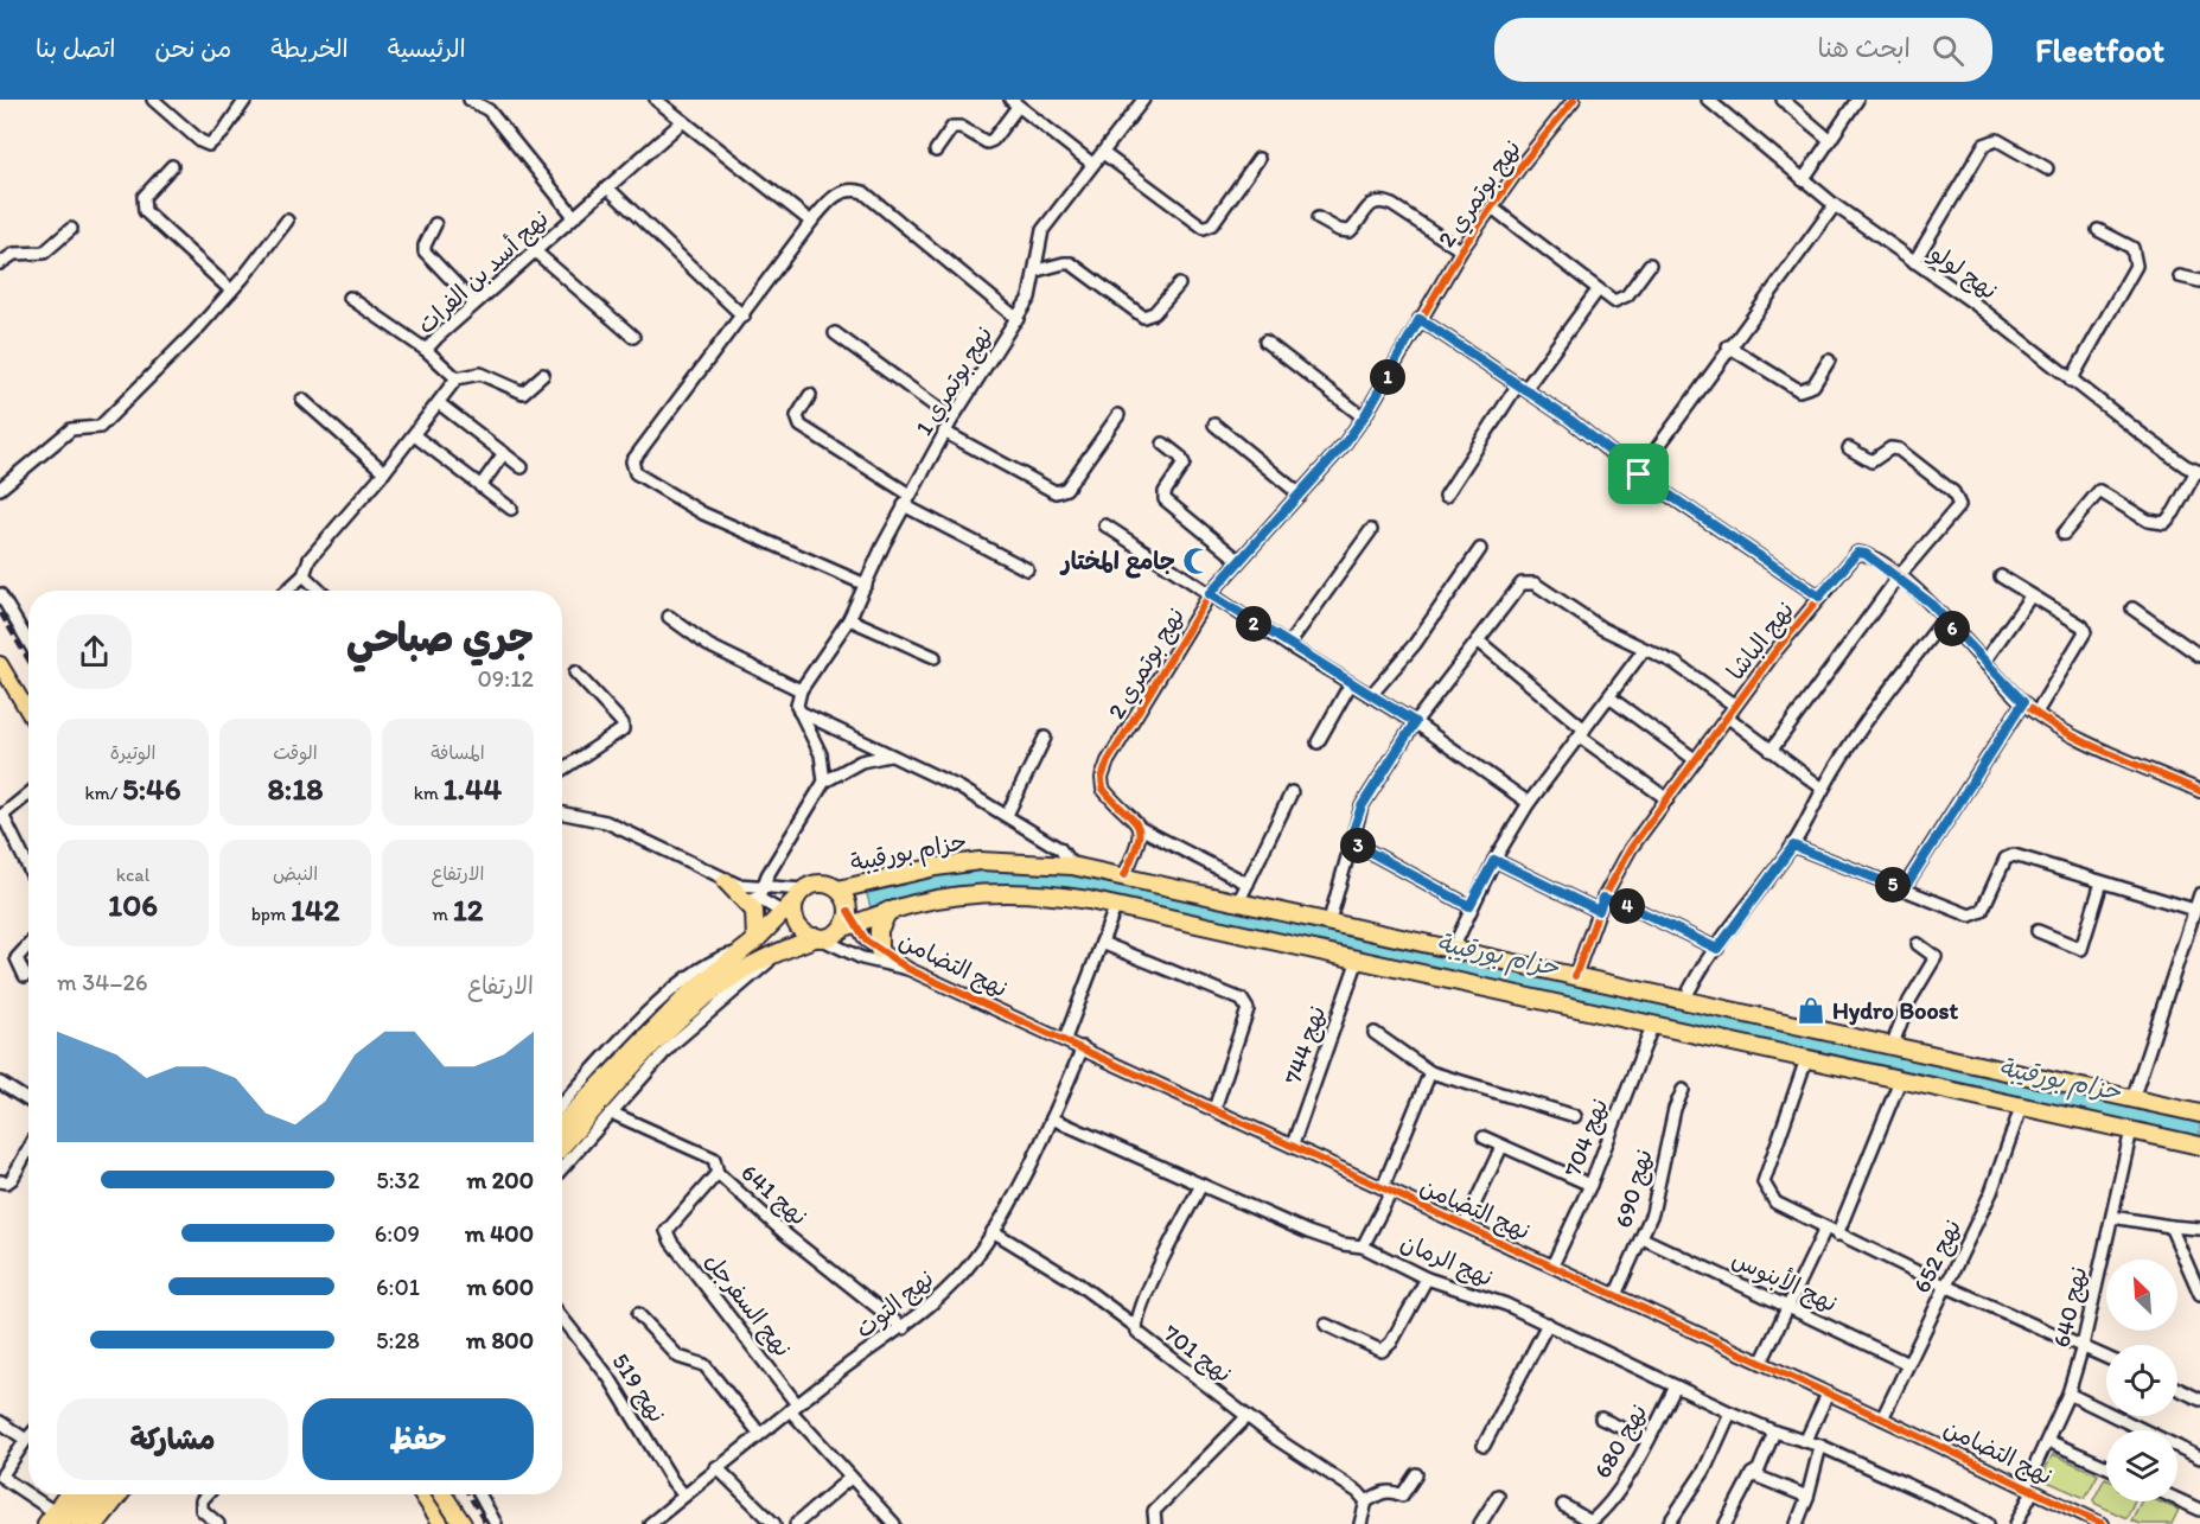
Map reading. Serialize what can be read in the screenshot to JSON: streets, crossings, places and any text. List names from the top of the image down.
{
  "streets": {
    "highway": ["حزام بورقيبة"],
    "street": [
      "نهج بوتمري 2",
      "نهج أسد بن الفرات",
      "نهج لولو",
      "نهج بوتمري 1",
      "نهج الباشا",
      "نهج التضامن",
      "نهج 744",
      "نهج 704",
      "نهج 690",
      "نهج 641",
      "نهج 652",
      "نهج الرمان",
      "نهج الأبنوس",
      "نهج التوت",
      "نهج السفرجل",
      "نهج 640",
      "نهج 701",
      "نهج 519",
      "نهج 680"
    ]
  },
  "crossings": [
    ["نهج الباشا", "حزام بورقيبة"],
    ["حزام بورقيبة", "نهج التضامن"],
    ["نهج التضامن", "نهج 744"],
    ["نهج التضامن", "نهج 704"],
    ["نهج التضامن", "نهج 690"],
    ["نهج التضامن", "نهج 652"],
    ["نهج التضامن", "نهج التوت"],
    ["نهج التضامن", "نهج 640"],
    ["نهج 690", "نهج الأبنوس"],
    ["نهج 641", "نهج التوت"],
    ["نهج 641", "نهج السفرجل"],
    ["نهج 652", "نهج الأبنوس"],
    ["نهج الرمان", "نهج التوت"],
    ["نهج الرمان", "نهج 701"],
    ["نهج الرمان", "نهج 680"],
    ["نهج التوت", "نهج السفرجل"],
    ["نهج التوت", "نهج 519"]
  ],
  "water": ["حزام بورقيبة"],
  "places": {
    "mosque": ["جامع المختار"],
    "shop": ["Hydro Boost"]
  },
  "north": "top left",
  "page": {
    "header": "Fleetfoot",
    "search": "ابحث هنا",
    "nav": [
      "الرئيسية",
      "الخريطة",
      "من نحن",
      "اتصل بنا"
    ],
    "pins": [
      "1",
      "2",
      "6",
      "3",
      "5",
      "4"
    ],
    "heading": ["جري صباحي", "09:12"],
    "stats": [
      ["المسافة", "1.44 km"],
      ["الوقت", "8:18"],
      ["الوتيرة", "5:46 /km"],
      ["الارتفاع", "12 m"],
      ["النبض", "142 bpm"],
      ["kcal", "106"]
    ],
    "chart": ["الارتفاع", "26–34 m"],
    "list": [
      {
        "name": "200 m",
        "note": "5:32"
      },
      {
        "name": "400 m",
        "note": "6:09"
      },
      {
        "name": "600 m",
        "note": "6:01"
      },
      {
        "name": "800 m",
        "note": "5:28"
      }
    ],
    "buttons": ["حفظ", "مشاركة"]
  }
}
